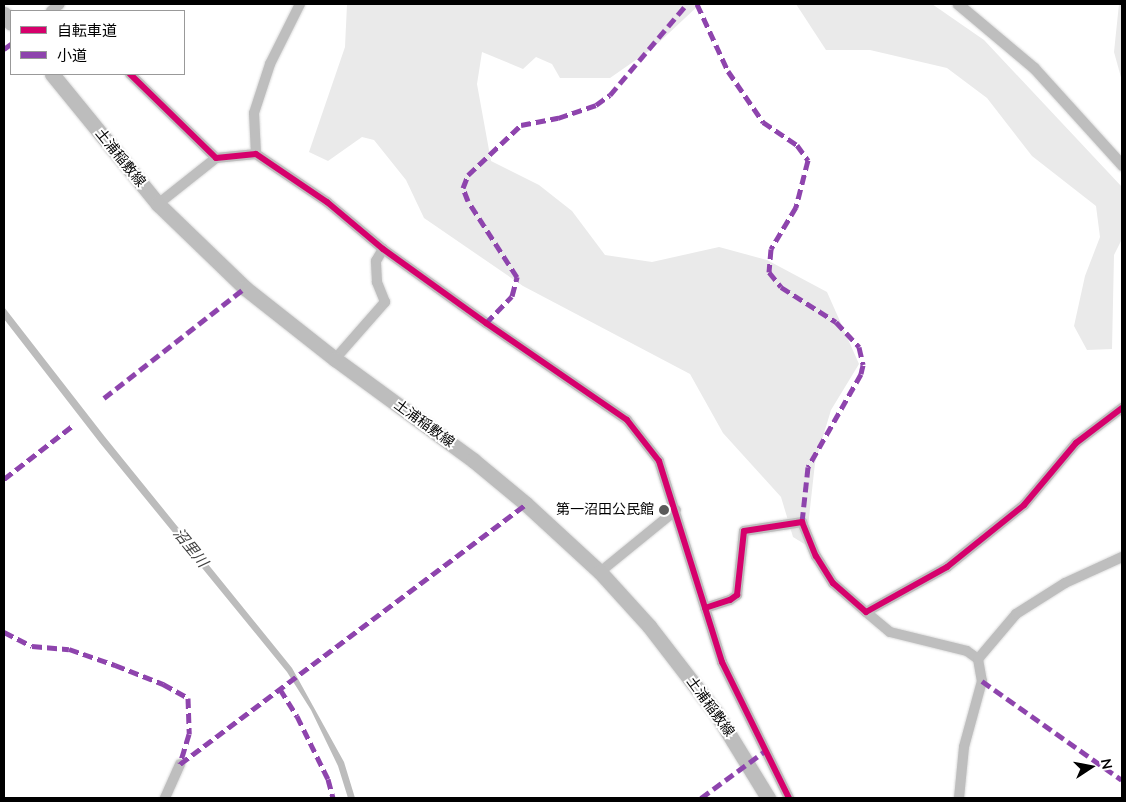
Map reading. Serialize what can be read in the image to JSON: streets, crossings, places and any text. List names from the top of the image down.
{
  "streets": {
    "main road": ["土浦稲敷線"]
  },
  "water": ["沼里川"],
  "places": ["第一沼田公民館"],
  "legend": ["自転車道", "小道"],
  "north": "right"
}
